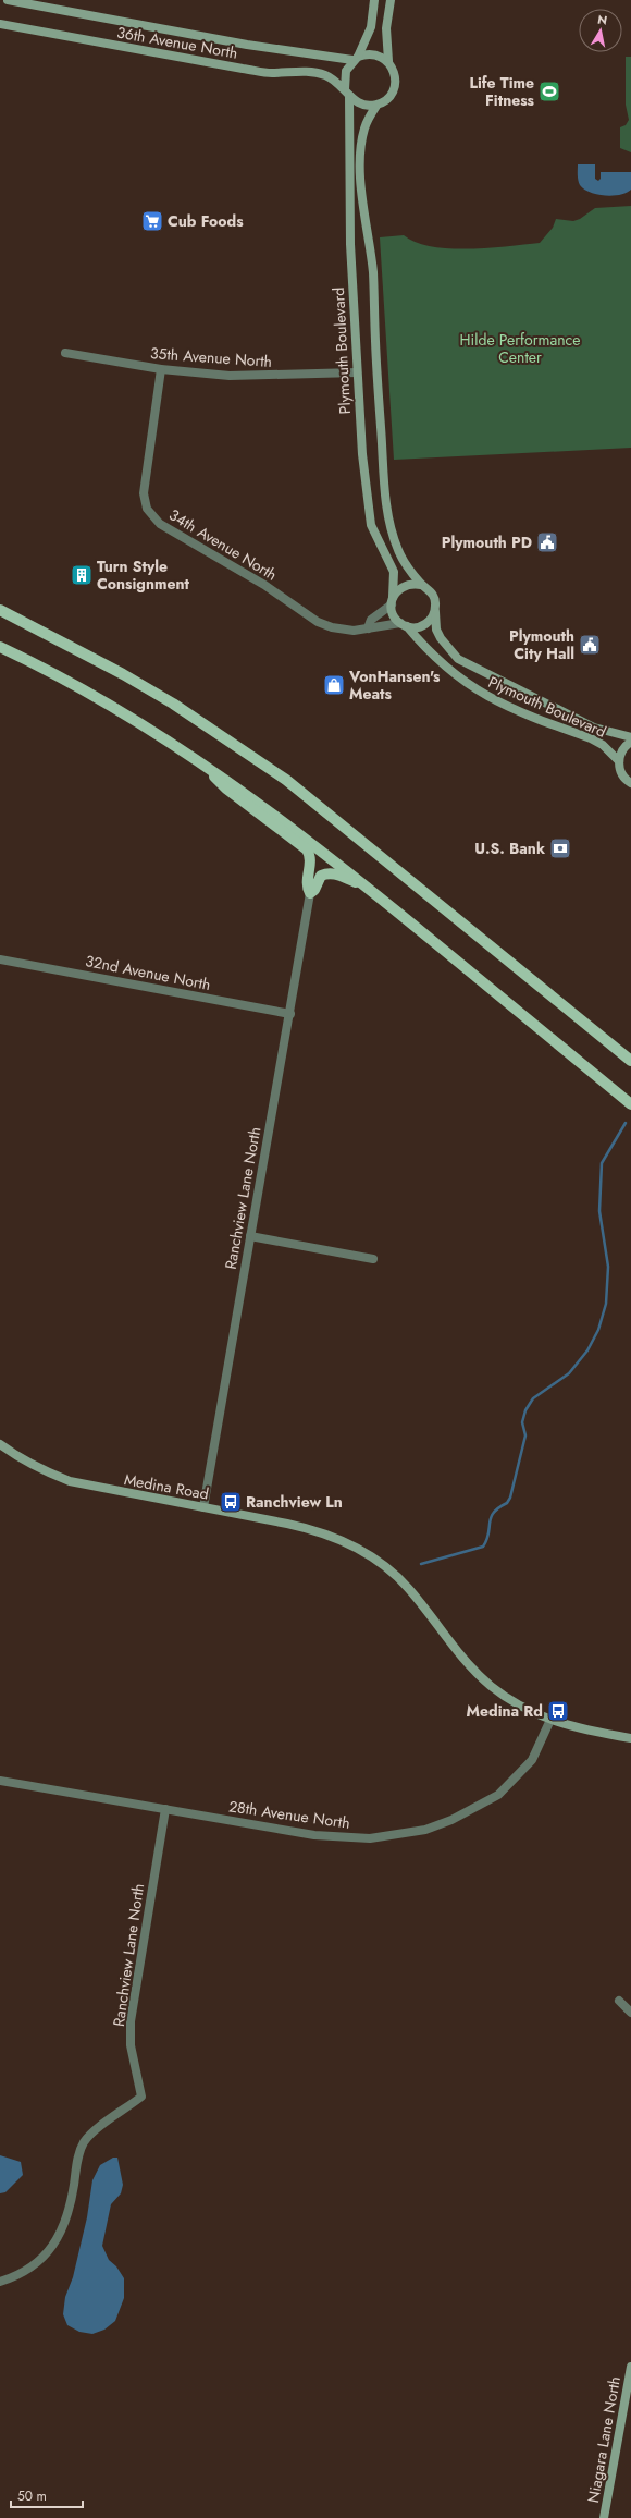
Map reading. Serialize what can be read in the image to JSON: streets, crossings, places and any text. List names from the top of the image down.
{
  "streets": {
    "street": [
      "36th Avenue North",
      "Plymouth Boulevard",
      "35th Avenue North",
      "34th Avenue North",
      "32nd Avenue North",
      "Ranchview Lane North",
      "Medina Road",
      "28th Avenue North",
      "Niagara Lane North"
    ]
  },
  "crossings": [
    ["36th Avenue North", "Plymouth Boulevard"],
    ["Plymouth Boulevard", "35th Avenue North"],
    ["Plymouth Boulevard", "34th Avenue North"],
    ["35th Avenue North", "34th Avenue North"],
    ["32nd Avenue North", "Ranchview Lane North"],
    ["Ranchview Lane North", "Medina Road"],
    ["Ranchview Lane North", "28th Avenue North"],
    ["Medina Road", "28th Avenue North"]
  ],
  "parks": ["Hilde Performance Center"],
  "places": {
    "sports": ["Life Time Fitness"],
    "supermarket": ["Cub Foods"],
    "public building": ["Plymouth PD", "Plymouth City Hall"],
    "building": ["Turn Style Consignment"],
    "shop": ["VonHansen's Meats"],
    "bank": ["U.S. Bank"],
    "bus stop": ["Ranchview Ln", "Medina Rd"]
  },
  "scale_bar": "50 m",
  "north": "top"
}
